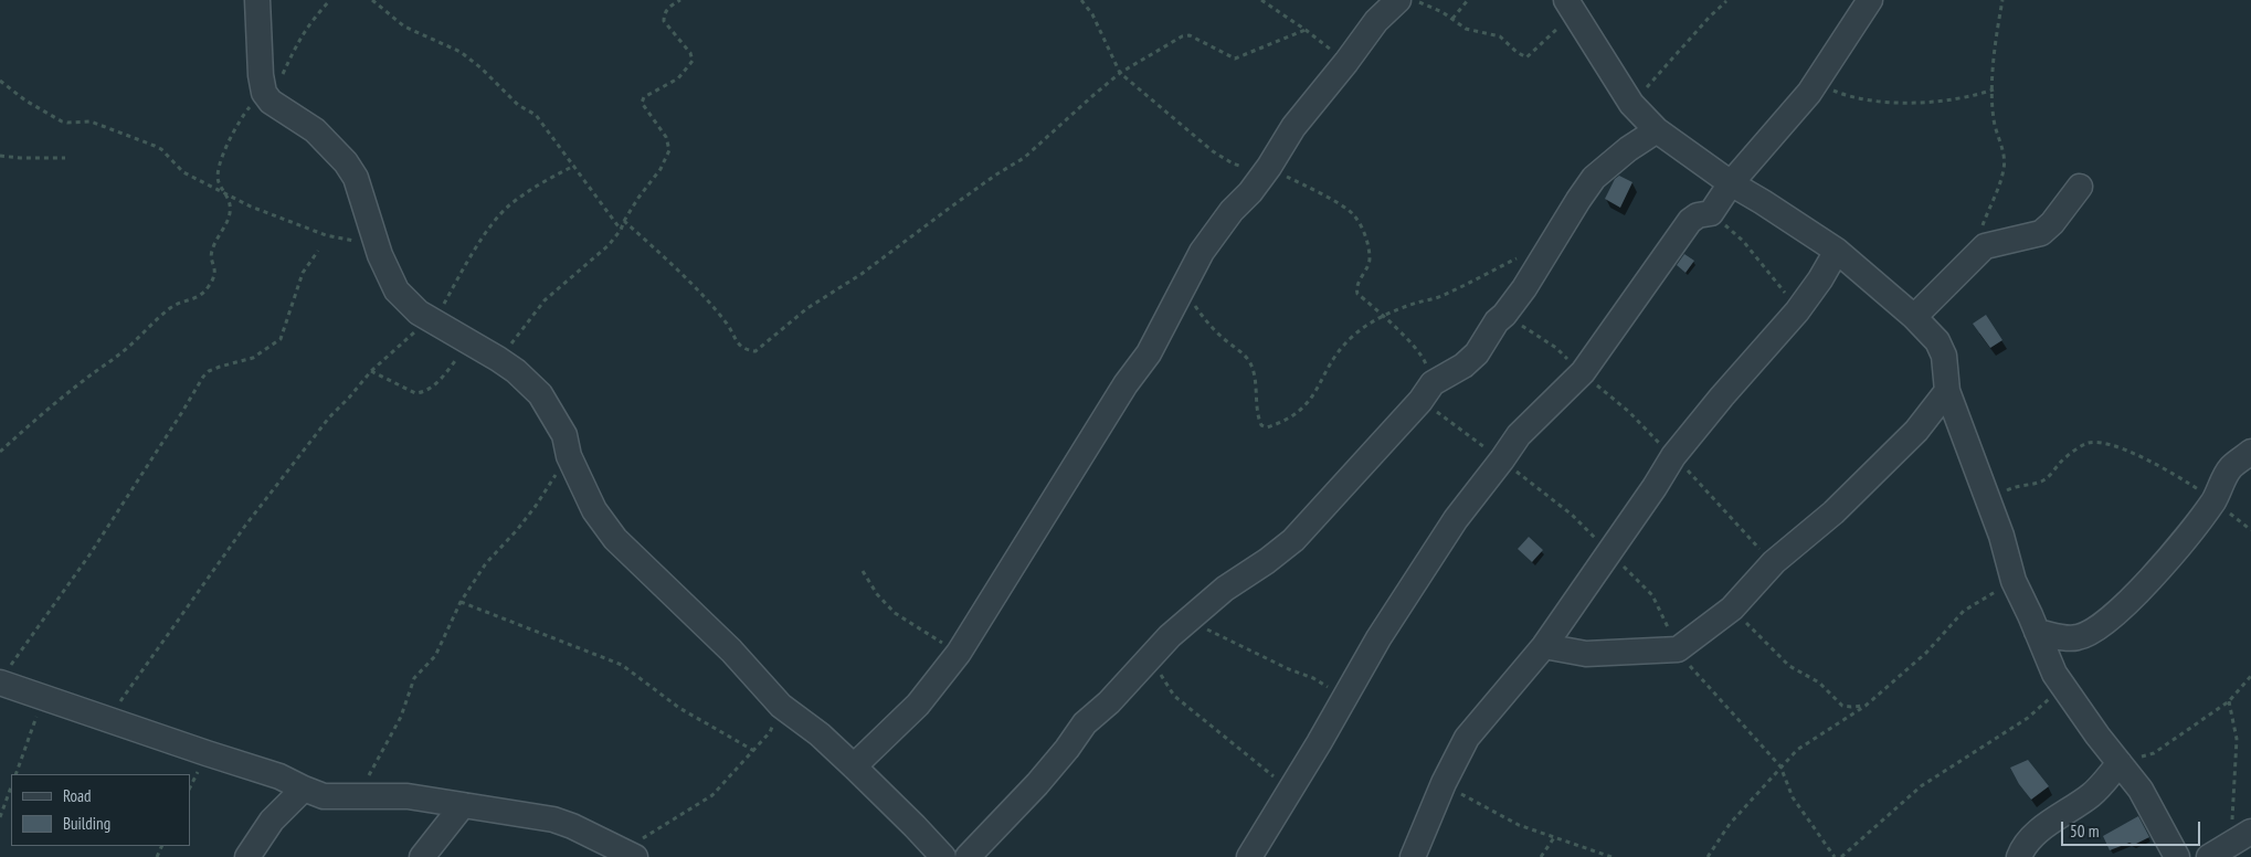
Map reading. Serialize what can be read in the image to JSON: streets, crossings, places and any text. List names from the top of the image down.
{
  "legend": ["Road", "Building"],
  "scale_bar": "50 m"
}
